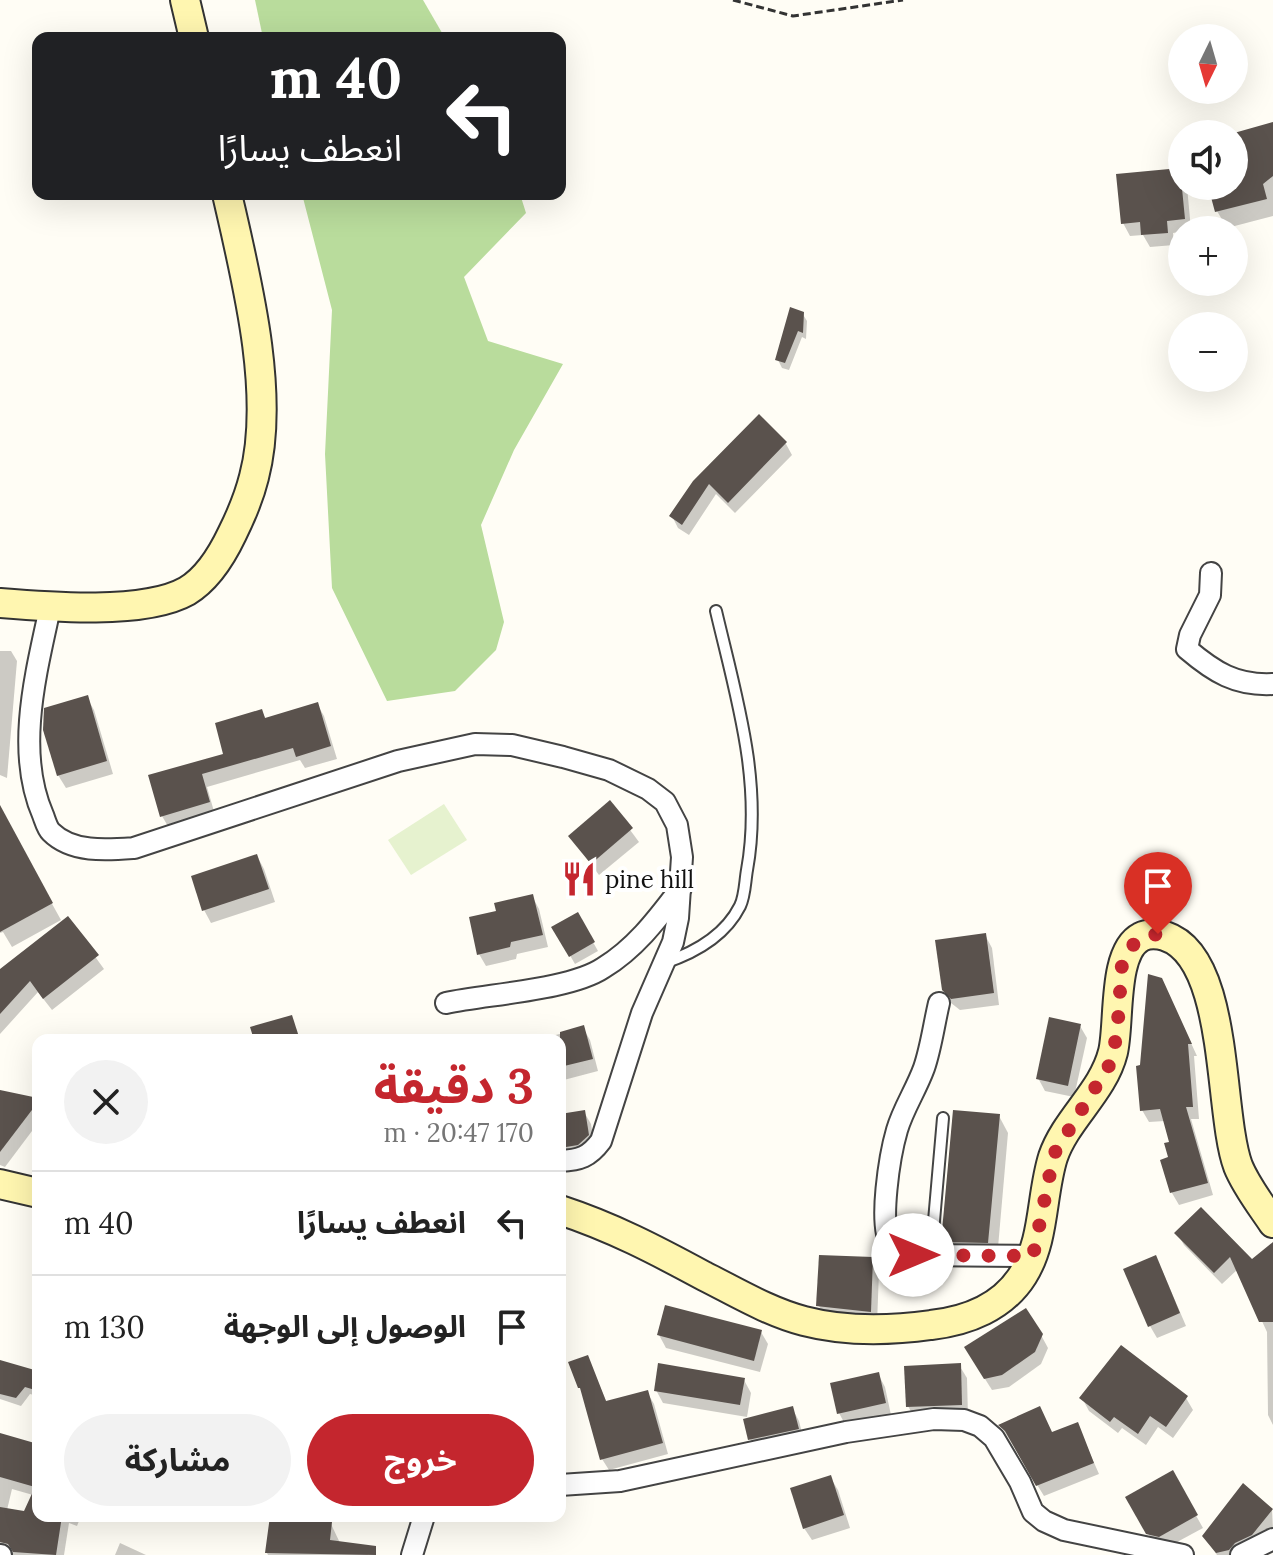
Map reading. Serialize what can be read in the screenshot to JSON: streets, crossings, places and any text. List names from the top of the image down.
{
  "places": {
    "restaurant": ["pine hill"]
  },
  "north": "bottom",
  "page": {
    "map_buttons": ["+", "−"],
    "turn": ["40 m", "انعطف يسارًا"],
    "heading": ["3 دقيقة", "170 m · 20:47"],
    "list": [
      {
        "name": "انعطف يسارًا",
        "value": "40 m"
      },
      {
        "name": "الوصول إلى الوجهة",
        "value": "130 m"
      }
    ],
    "buttons": ["خروج", "مشاركة"]
  }
}
